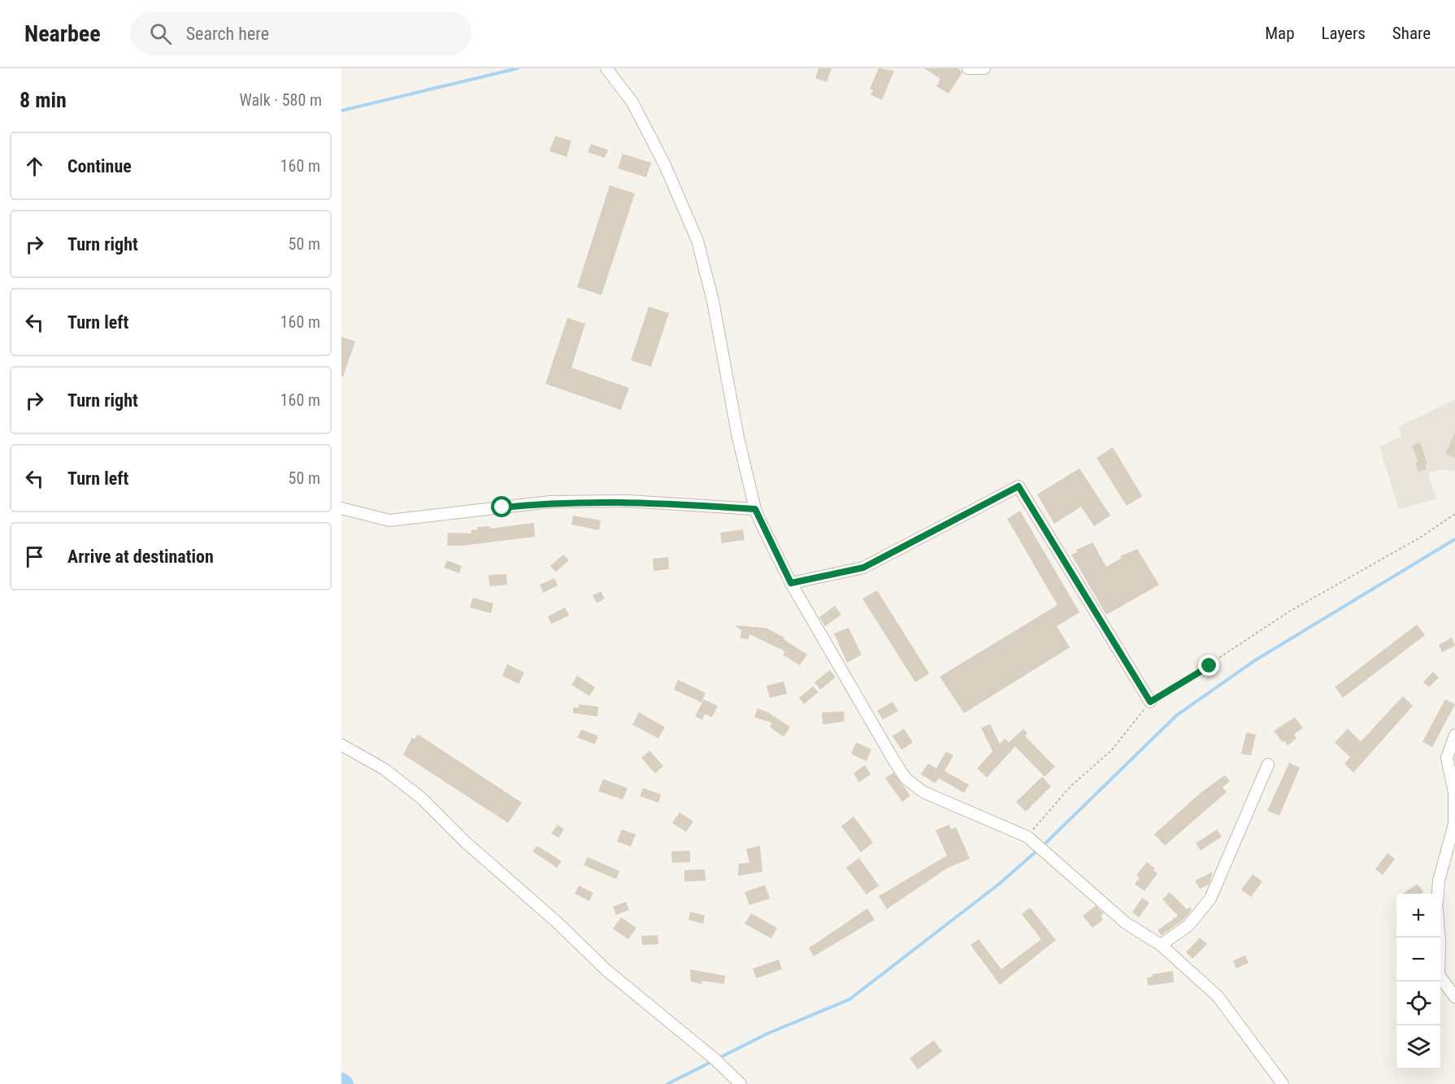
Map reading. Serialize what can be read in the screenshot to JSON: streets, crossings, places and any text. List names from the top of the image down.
{
  "page": {
    "header": "Nearbee",
    "search": "Search here",
    "nav": ["Map", "Layers", "Share"],
    "heading": ["8 min", "Walk · 580 m"],
    "list": [
      ["Continue", "160 m"],
      ["Turn right", "50 m"],
      ["Turn left", "160 m"],
      ["Turn right", "160 m"],
      ["Turn left", "50 m"],
      "Arrive at destination"
    ],
    "map_buttons": ["+", "−"]
  }
}
